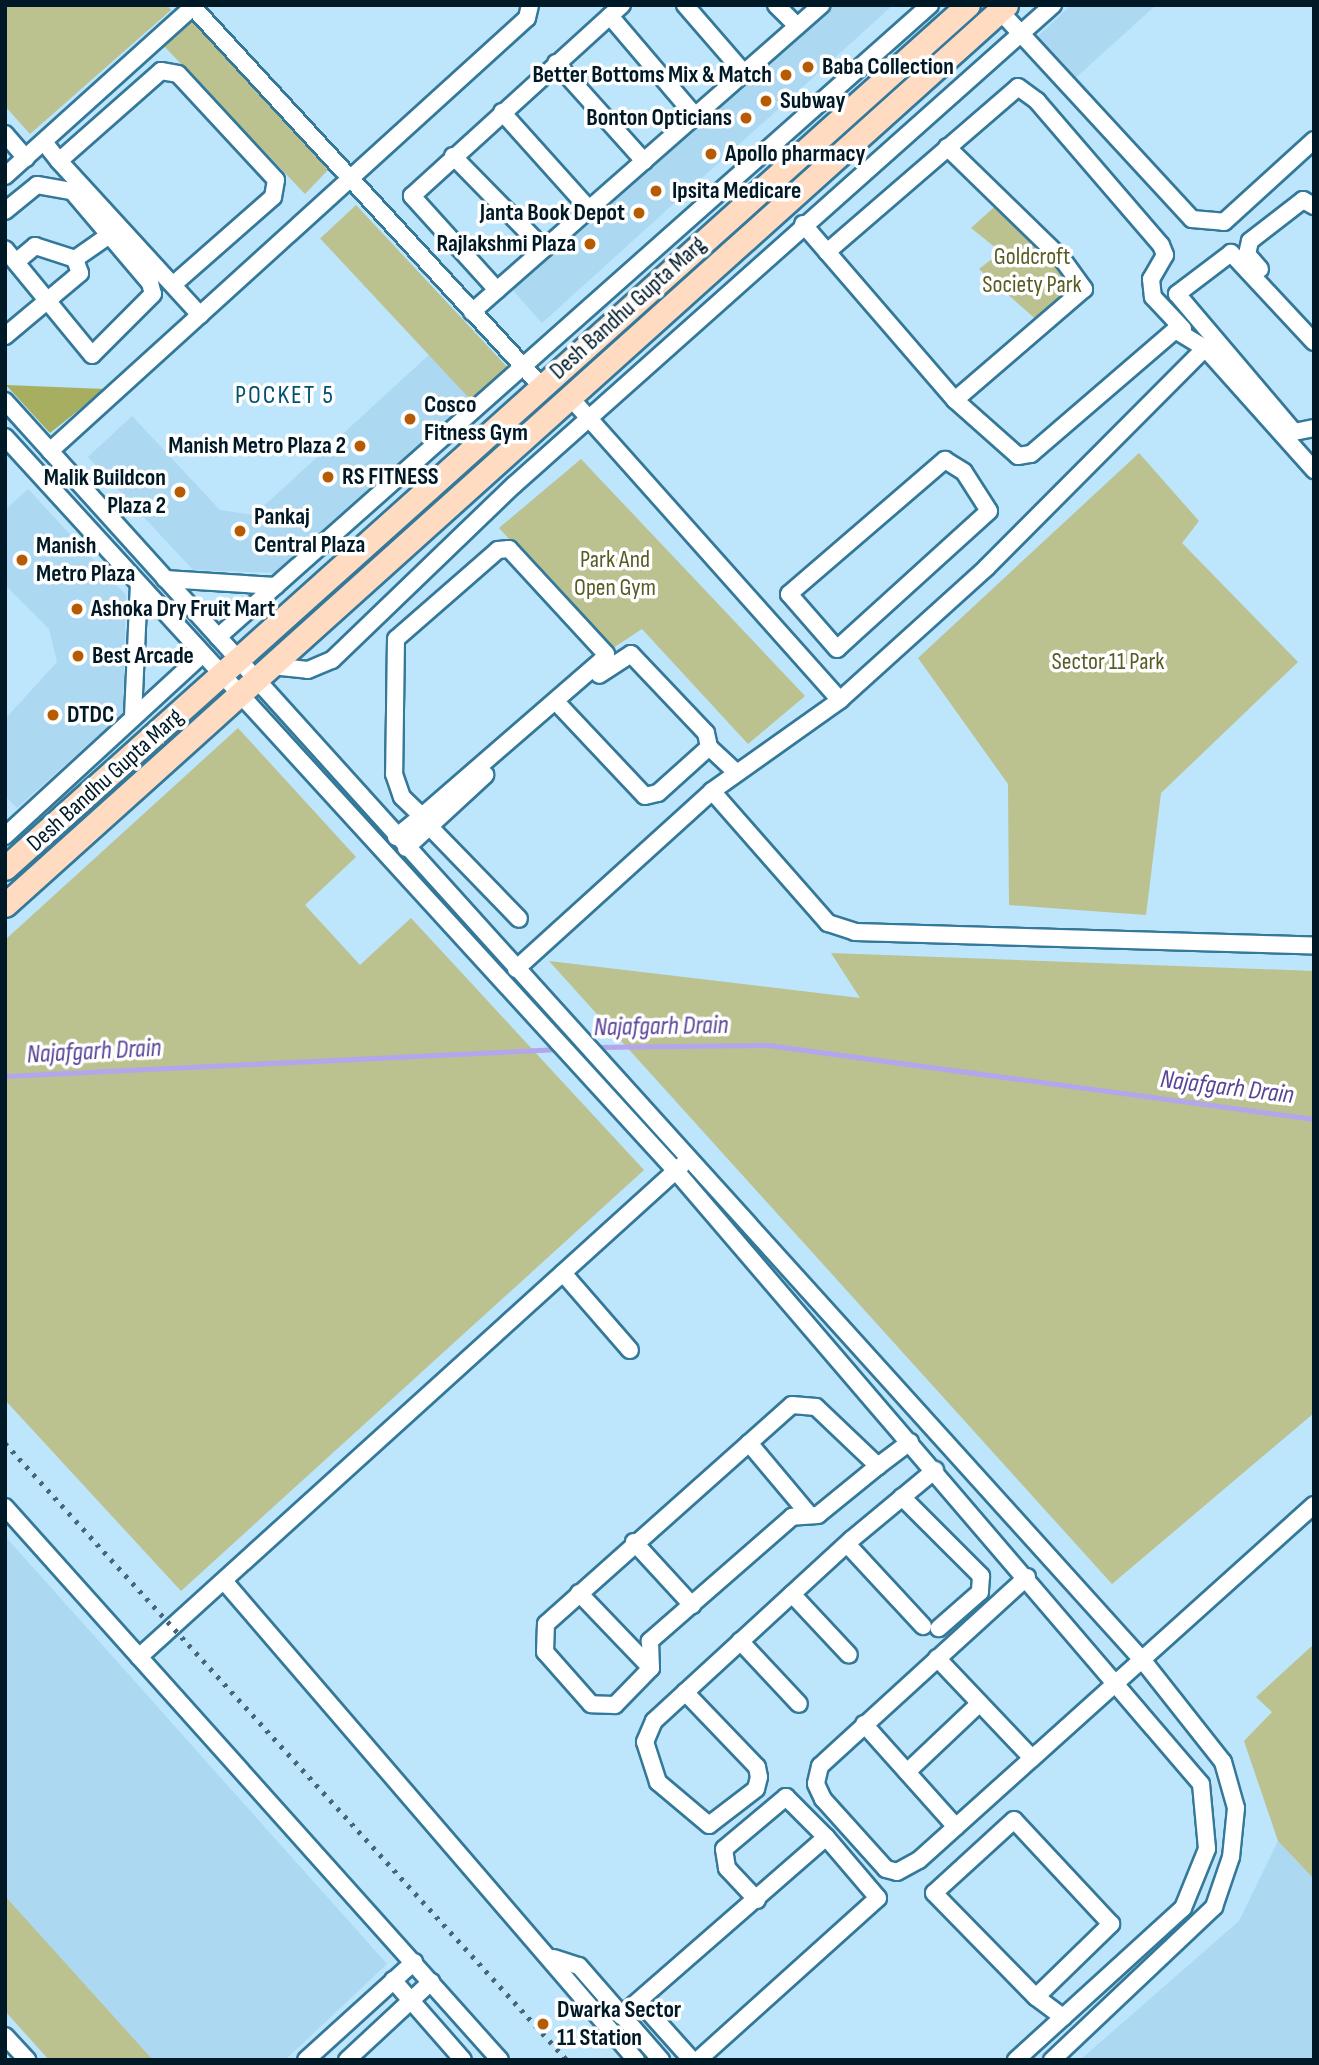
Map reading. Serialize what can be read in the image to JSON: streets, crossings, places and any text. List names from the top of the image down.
{
  "streets": {
    "street": ["Desh Bandhu Gupta Marg"]
  },
  "districts": ["POCKET 5"],
  "water": ["Najafgarh Drain"],
  "parks": ["Goldcroft Society Park", "Park And Open Gym", "Sector 11 Park"],
  "places": [
    "Baba Collection",
    "Better Bottoms Mix & Match",
    "Subway",
    "Bonton Opticians",
    "Apollo pharmacy",
    "Ipsita Medicare",
    "Janta Book Depot",
    "Rajlakshmi Plaza",
    "Cosco Fitness Gym",
    "Manish Metro Plaza 2",
    "RS FITNESS",
    "Malik Buildcon Plaza 2",
    "Pankaj Central Plaza",
    "Manish Metro Plaza",
    "Ashoka Dry Fruit Mart",
    "Best Arcade",
    "DTDC",
    "Dwarka Sector 11 Station"
  ]
}
